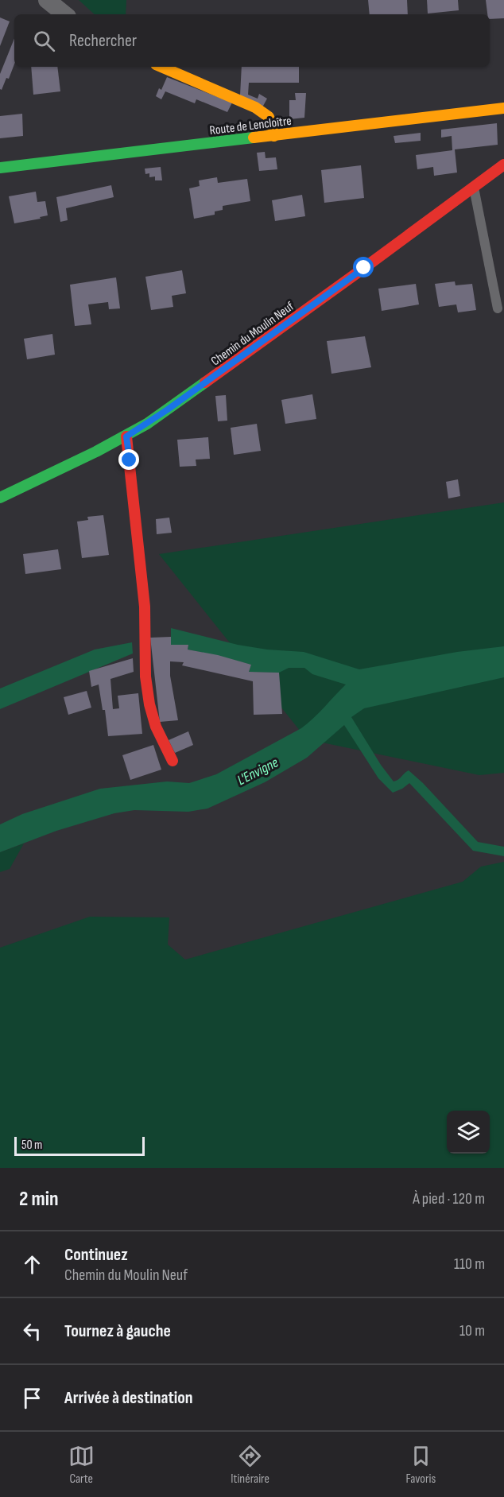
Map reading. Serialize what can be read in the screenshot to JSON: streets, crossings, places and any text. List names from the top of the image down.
{
  "streets": {
    "street": ["Route de Lencloître", "Chemin du Moulin Neuf"]
  },
  "water": ["L'Envigne"],
  "scale_bar": "50 m",
  "page": {
    "search": "Rechercher",
    "scale": "50 m",
    "heading": ["2 min", "À pied · 120 m"],
    "list": [
      ["Continuez", "Chemin du Moulin Neuf", "110 m"],
      ["Tournez à gauche", "10 m"],
      "Arrivée à destination"
    ],
    "nav": ["Carte", "Itinéraire", "Favoris"]
  }
}
